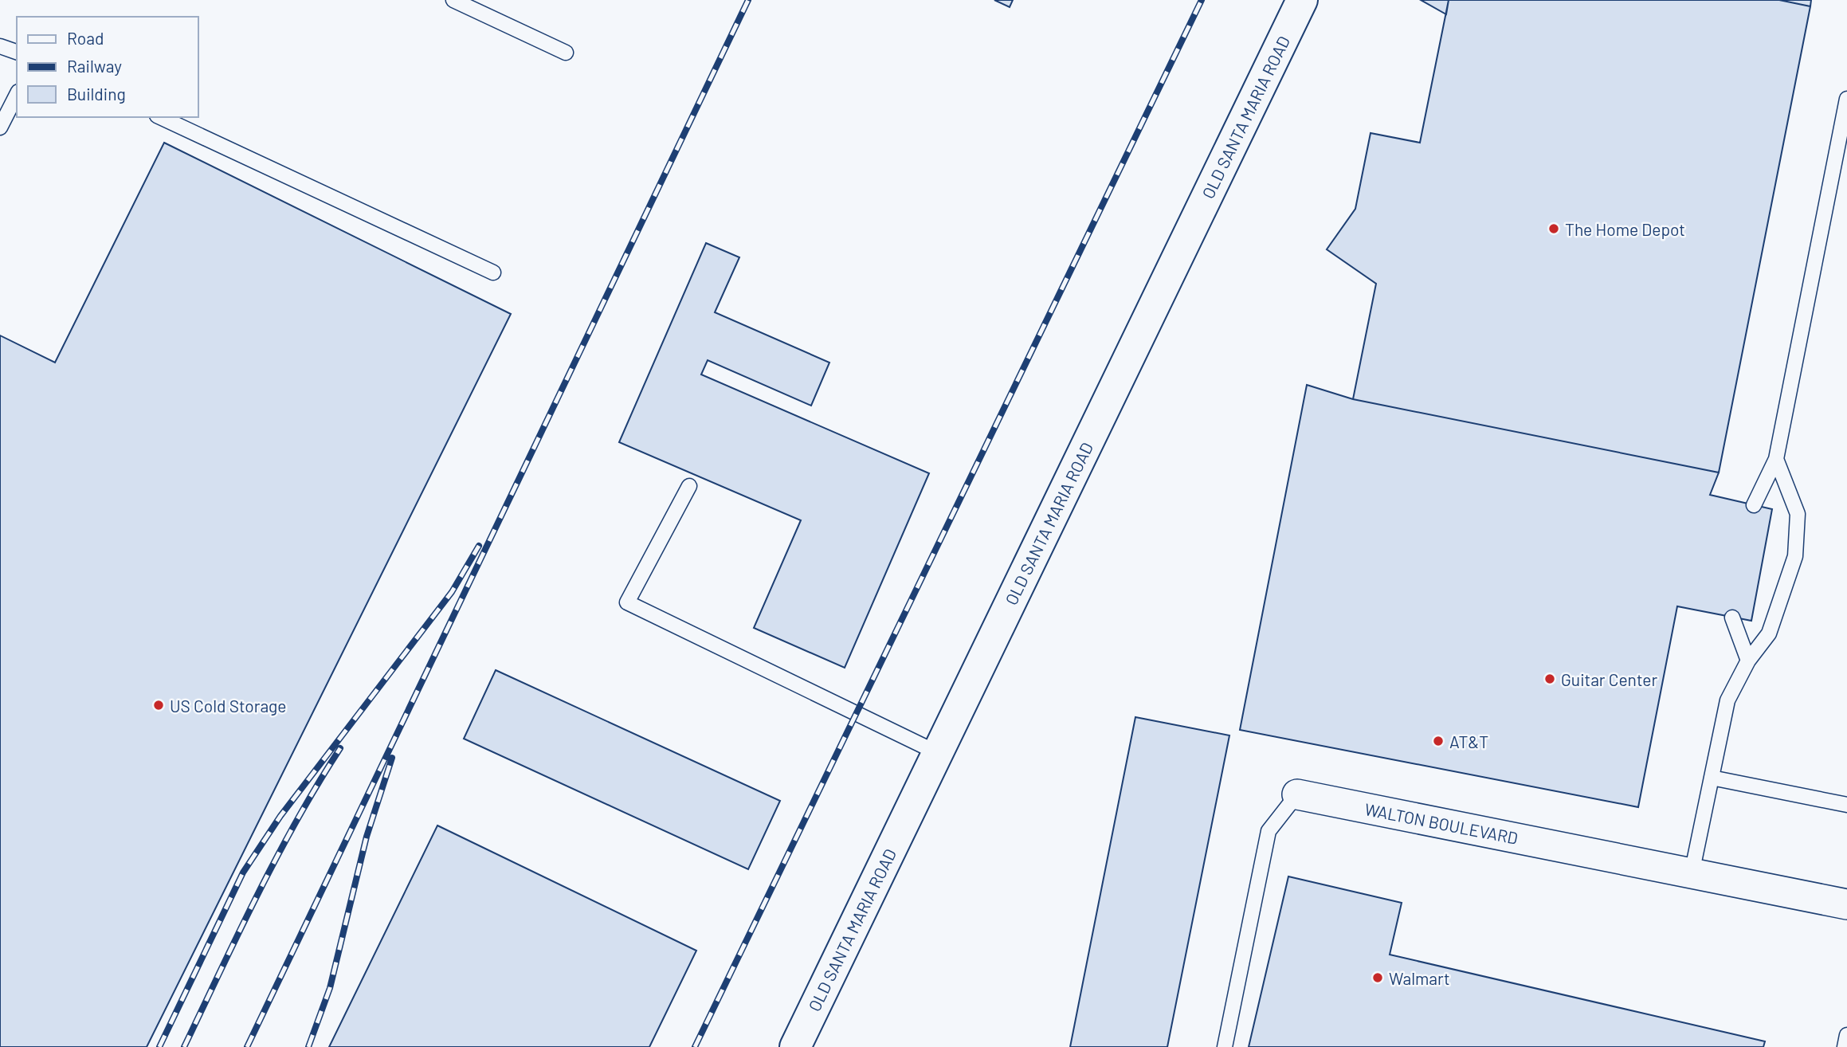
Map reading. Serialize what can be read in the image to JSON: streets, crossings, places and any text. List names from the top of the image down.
{
  "streets": {
    "main road": ["OLD SANTA MARIA ROAD"],
    "street": ["WALTON BOULEVARD"]
  },
  "places": [
    "The Home Depot",
    "Guitar Center",
    "US Cold Storage",
    "AT&T",
    "Walmart"
  ],
  "legend": ["Road", "Railway", "Building"]
}
